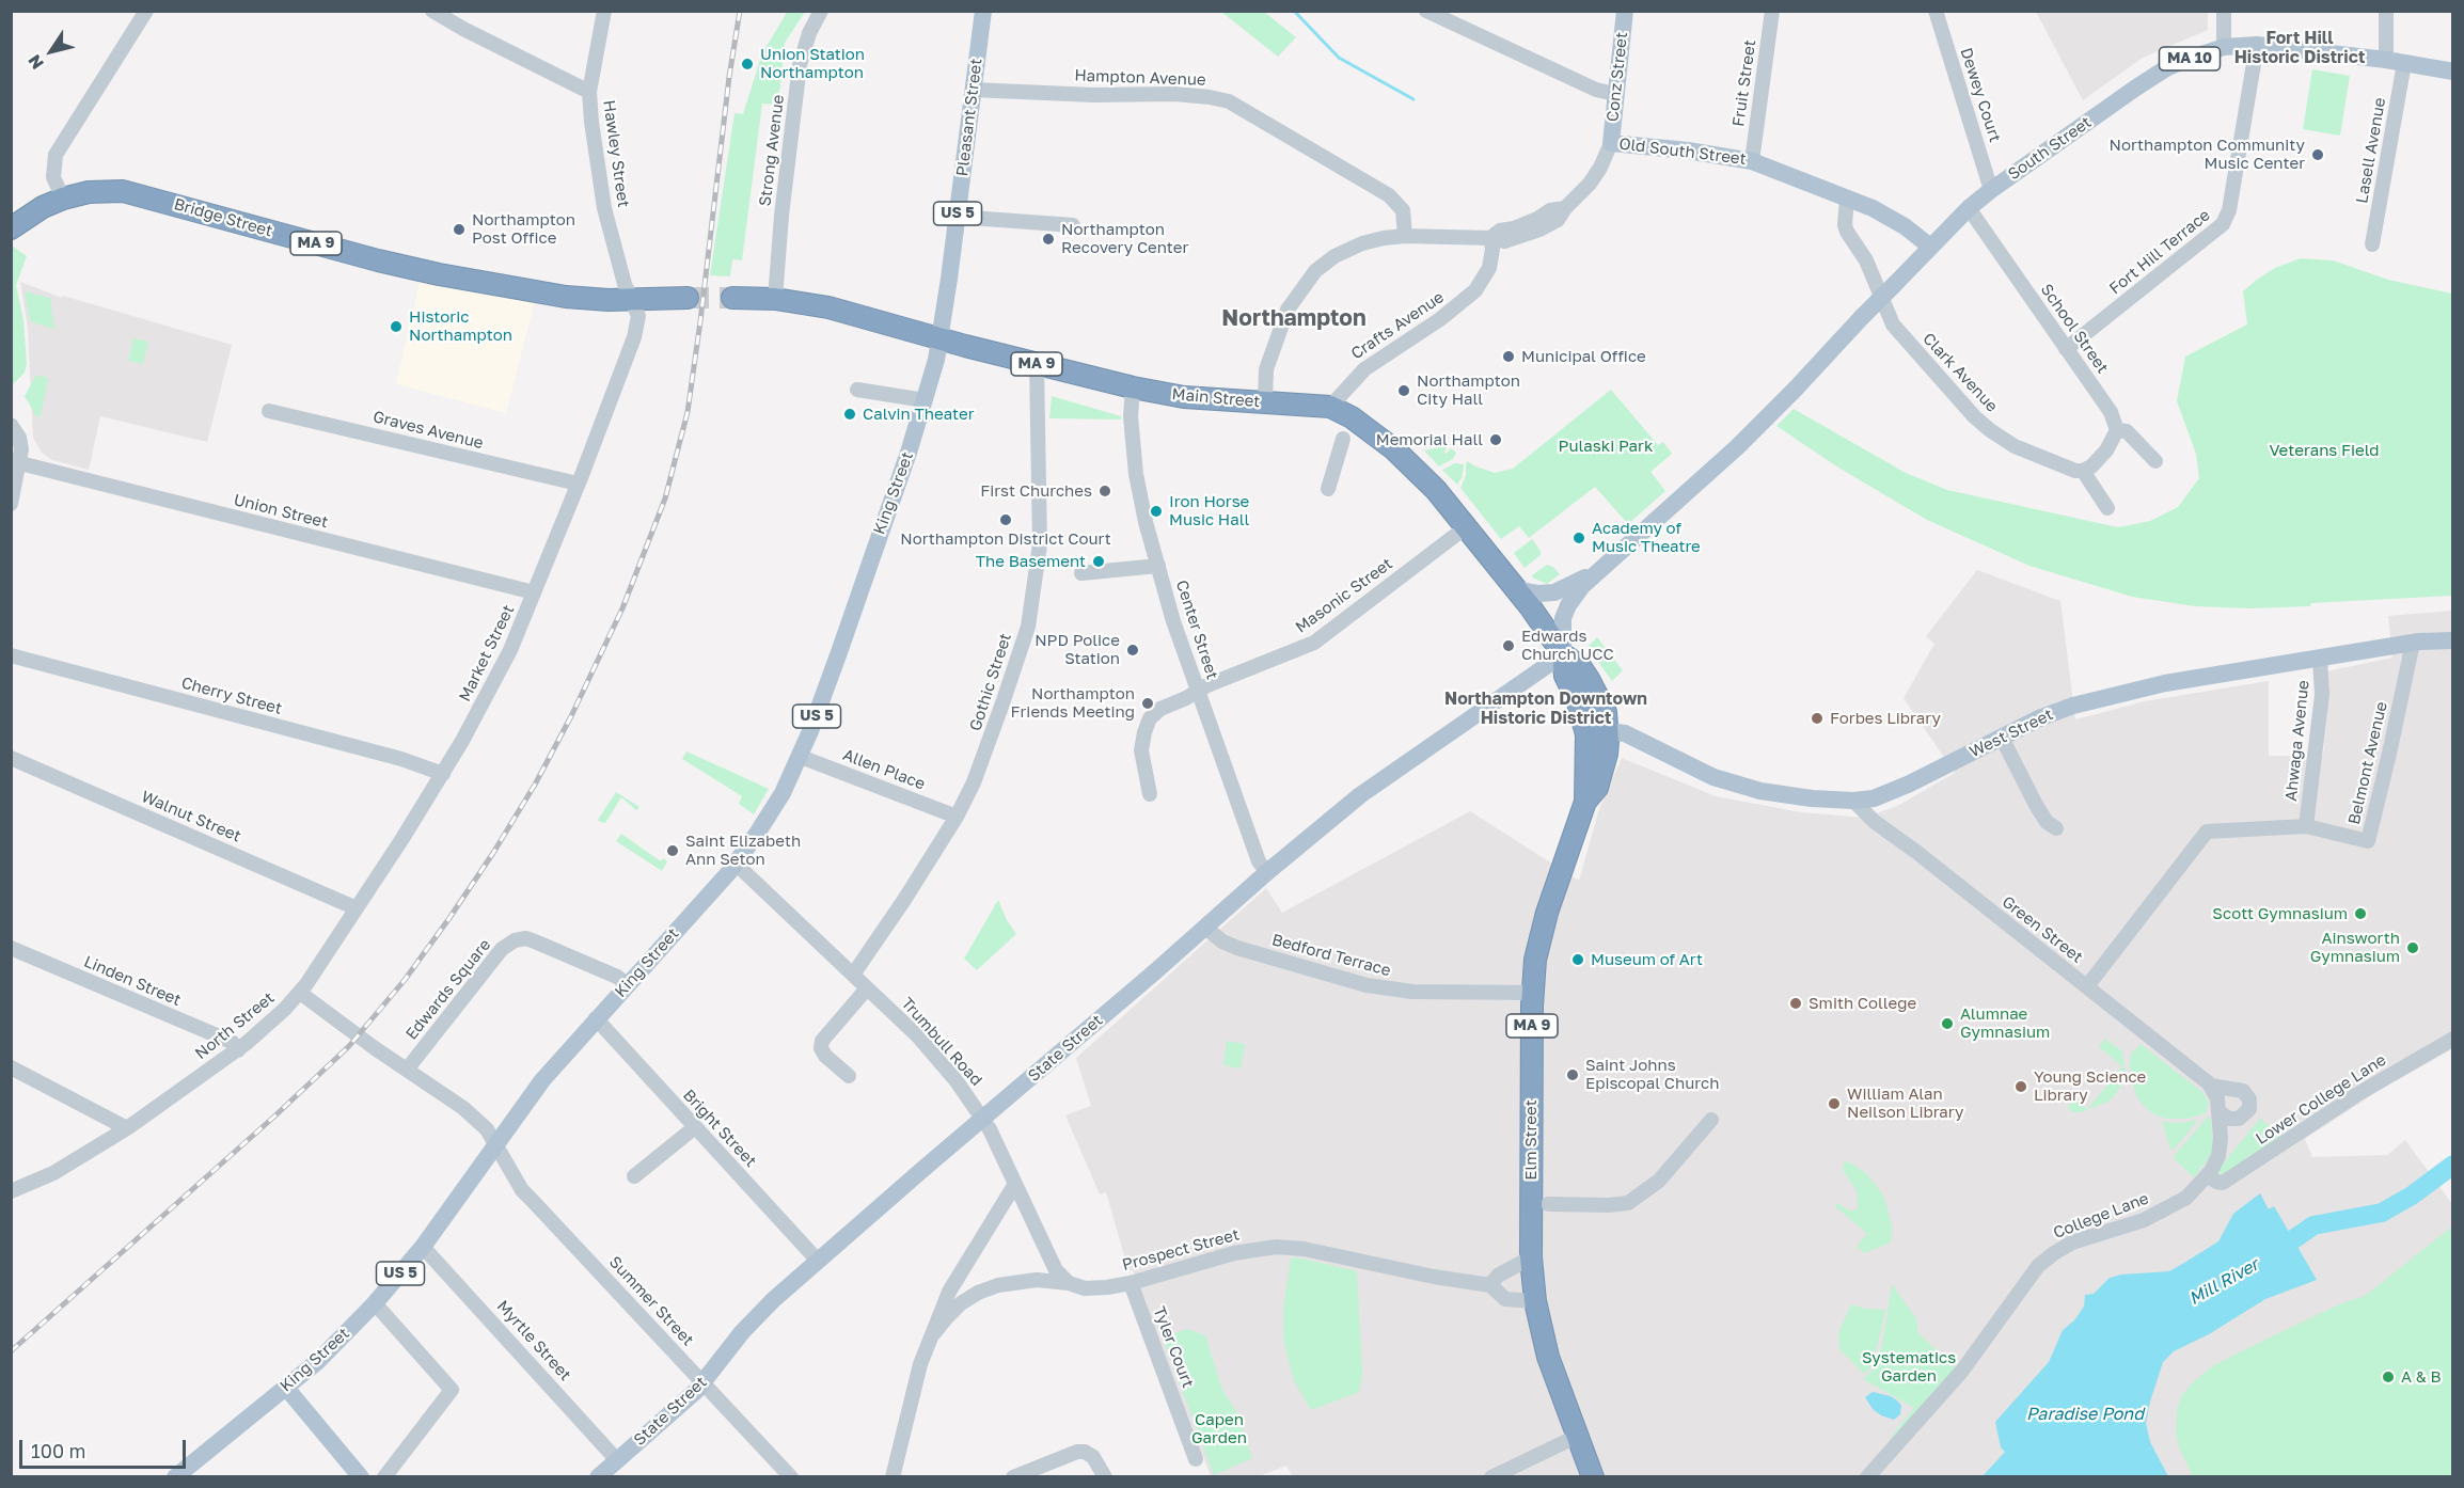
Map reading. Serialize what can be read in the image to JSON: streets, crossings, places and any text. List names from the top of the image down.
{
  "streets": {
    "highway": [
      "Bridge Street",
      "MA 9",
      "Main Street",
      "Elm Street"
    ],
    "main road": [
      "MA 10",
      "Conz Street",
      "Pleasant Street",
      "South Street",
      "Old South Street",
      "US 5",
      "King Street",
      "West Street",
      "State Street"
    ],
    "street": [
      "Hampton Avenue",
      "Fruit Street",
      "Dewey Court",
      "Strong Avenue",
      "Lasell Avenue",
      "Hawley Street",
      "Fort Hill Terrace",
      "Crafts Avenue",
      "School Street",
      "Clark Avenue",
      "Graves Avenue",
      "Union Street",
      "Masonic Street",
      "Center Street",
      "Market Street",
      "Gothic Street",
      "Cherry Street",
      "Ahwaga Avenue",
      "Belmont Avenue",
      "Allen Place",
      "Walnut Street",
      "Green Street",
      "Bedford Terrace",
      "Linden Street",
      "Edwards Square",
      "North Street",
      "Trumbull Road",
      "Lower College Lane",
      "Bright Street",
      "College Lane",
      "Prospect Street",
      "Summer Street",
      "Myrtle Street",
      "Tyler Court"
    ]
  },
  "crossings": [
    ["MA 10", "South Street"],
    ["MA 10", "Main Street"],
    ["MA 10", "State Street"],
    ["Conz Street", "Old South Street"],
    ["Hampton Avenue", "Pleasant Street"],
    ["Hampton Avenue", "Old South Street"],
    ["Fruit Street", "Old South Street"],
    ["Dewey Court", "South Street"],
    ["Pleasant Street", "Main Street"],
    ["Pleasant Street", "King Street"],
    ["South Street", "Lasell Avenue"],
    ["South Street", "Old South Street"],
    ["South Street", "Fort Hill Terrace"],
    ["South Street", "School Street"],
    ["Strong Avenue", "Main Street"],
    ["Old South Street", "Crafts Avenue"],
    ["Old South Street", "Clark Avenue"],
    ["Old South Street", "Main Street"],
    ["Hawley Street", "Bridge Street"],
    ["Hawley Street", "MA 9"],
    ["Hawley Street", "Market Street"],
    ["Bridge Street", "MA 9"],
    ["Bridge Street", "Market Street"],
    ["MA 9", "Market Street"],
    ["Fort Hill Terrace", "School Street"],
    ["Crafts Avenue", "Main Street"],
    ["Main Street", "King Street"],
    ["Main Street", "Masonic Street"],
    ["Main Street", "Center Street"],
    ["Main Street", "Gothic Street"],
    ["Main Street", "West Street"],
    ["Main Street", "State Street"],
    ["Main Street", "Elm Street"],
    ["Graves Avenue", "Market Street"],
    ["King Street", "Allen Place"],
    ["King Street", "Edwards Square"],
    ["King Street", "Trumbull Road"],
    ["King Street", "Bright Street"],
    ["King Street", "Summer Street"],
    ["King Street", "Myrtle Street"],
    ["Union Street", "Market Street"],
    ["Masonic Street", "Center Street"],
    ["Center Street", "State Street"],
    ["Market Street", "Cherry Street"],
    ["Market Street", "Walnut Street"],
    ["Market Street", "North Street"],
    ["Gothic Street", "Allen Place"],
    ["Gothic Street", "Trumbull Road"],
    ["West Street", "Ahwaga Avenue"],
    ["West Street", "Belmont Avenue"],
    ["West Street", "Green Street"],
    ["West Street", "Elm Street"],
    ["Ahwaga Avenue", "Belmont Avenue"],
    ["Belmont Avenue", "Green Street"],
    ["Bedford Terrace", "State Street"],
    ["Bedford Terrace", "Elm Street"],
    ["Linden Street", "North Street"],
    ["Trumbull Road", "State Street"],
    ["Trumbull Road", "Prospect Street"],
    ["State Street", "Bright Street"],
    ["State Street", "Summer Street"],
    ["State Street", "Myrtle Street"],
    ["Lower College Lane", "College Lane"],
    ["Elm Street", "Prospect Street"],
    ["Prospect Street", "Tyler Court"]
  ],
  "districts": ["Fort Hill Historic District", "Northampton", "Northampton Downtown Historic District"],
  "water": ["Mill River", "Paradise Pond"],
  "parks": [
    "Pulaski Park",
    "Veterans Field",
    "Systematics Garden",
    "Capen Garden"
  ],
  "places": [
    "Union Station Northampton",
    "Northampton Community Music Center",
    "Northampton Post Office",
    "Northampton Recovery Center",
    "Historic Northampton",
    "Municipal Office",
    "Northampton City Hall",
    "Calvin Theater",
    "Memorial Hall",
    "First Churches",
    "Iron Horse Music Hall",
    "Northampton District Court",
    "Academy of Music Theatre",
    "The Basement",
    "Edwards Church UCC",
    "NPD Police Station",
    "Northampton Friends Meeting",
    "Forbes Library",
    "Saint Elizabeth Ann Seton",
    "Scott Gymnasium",
    "Ainsworth Gymnasium",
    "Museum of Art",
    "Smith College",
    "Alumnae Gymnasium",
    "Saint Johns Episcopal Church",
    "Young Science Library",
    "William Alan Neilson Library",
    "A & B"
  ],
  "scale_bar": "100 m",
  "north": "bottom left"
}
